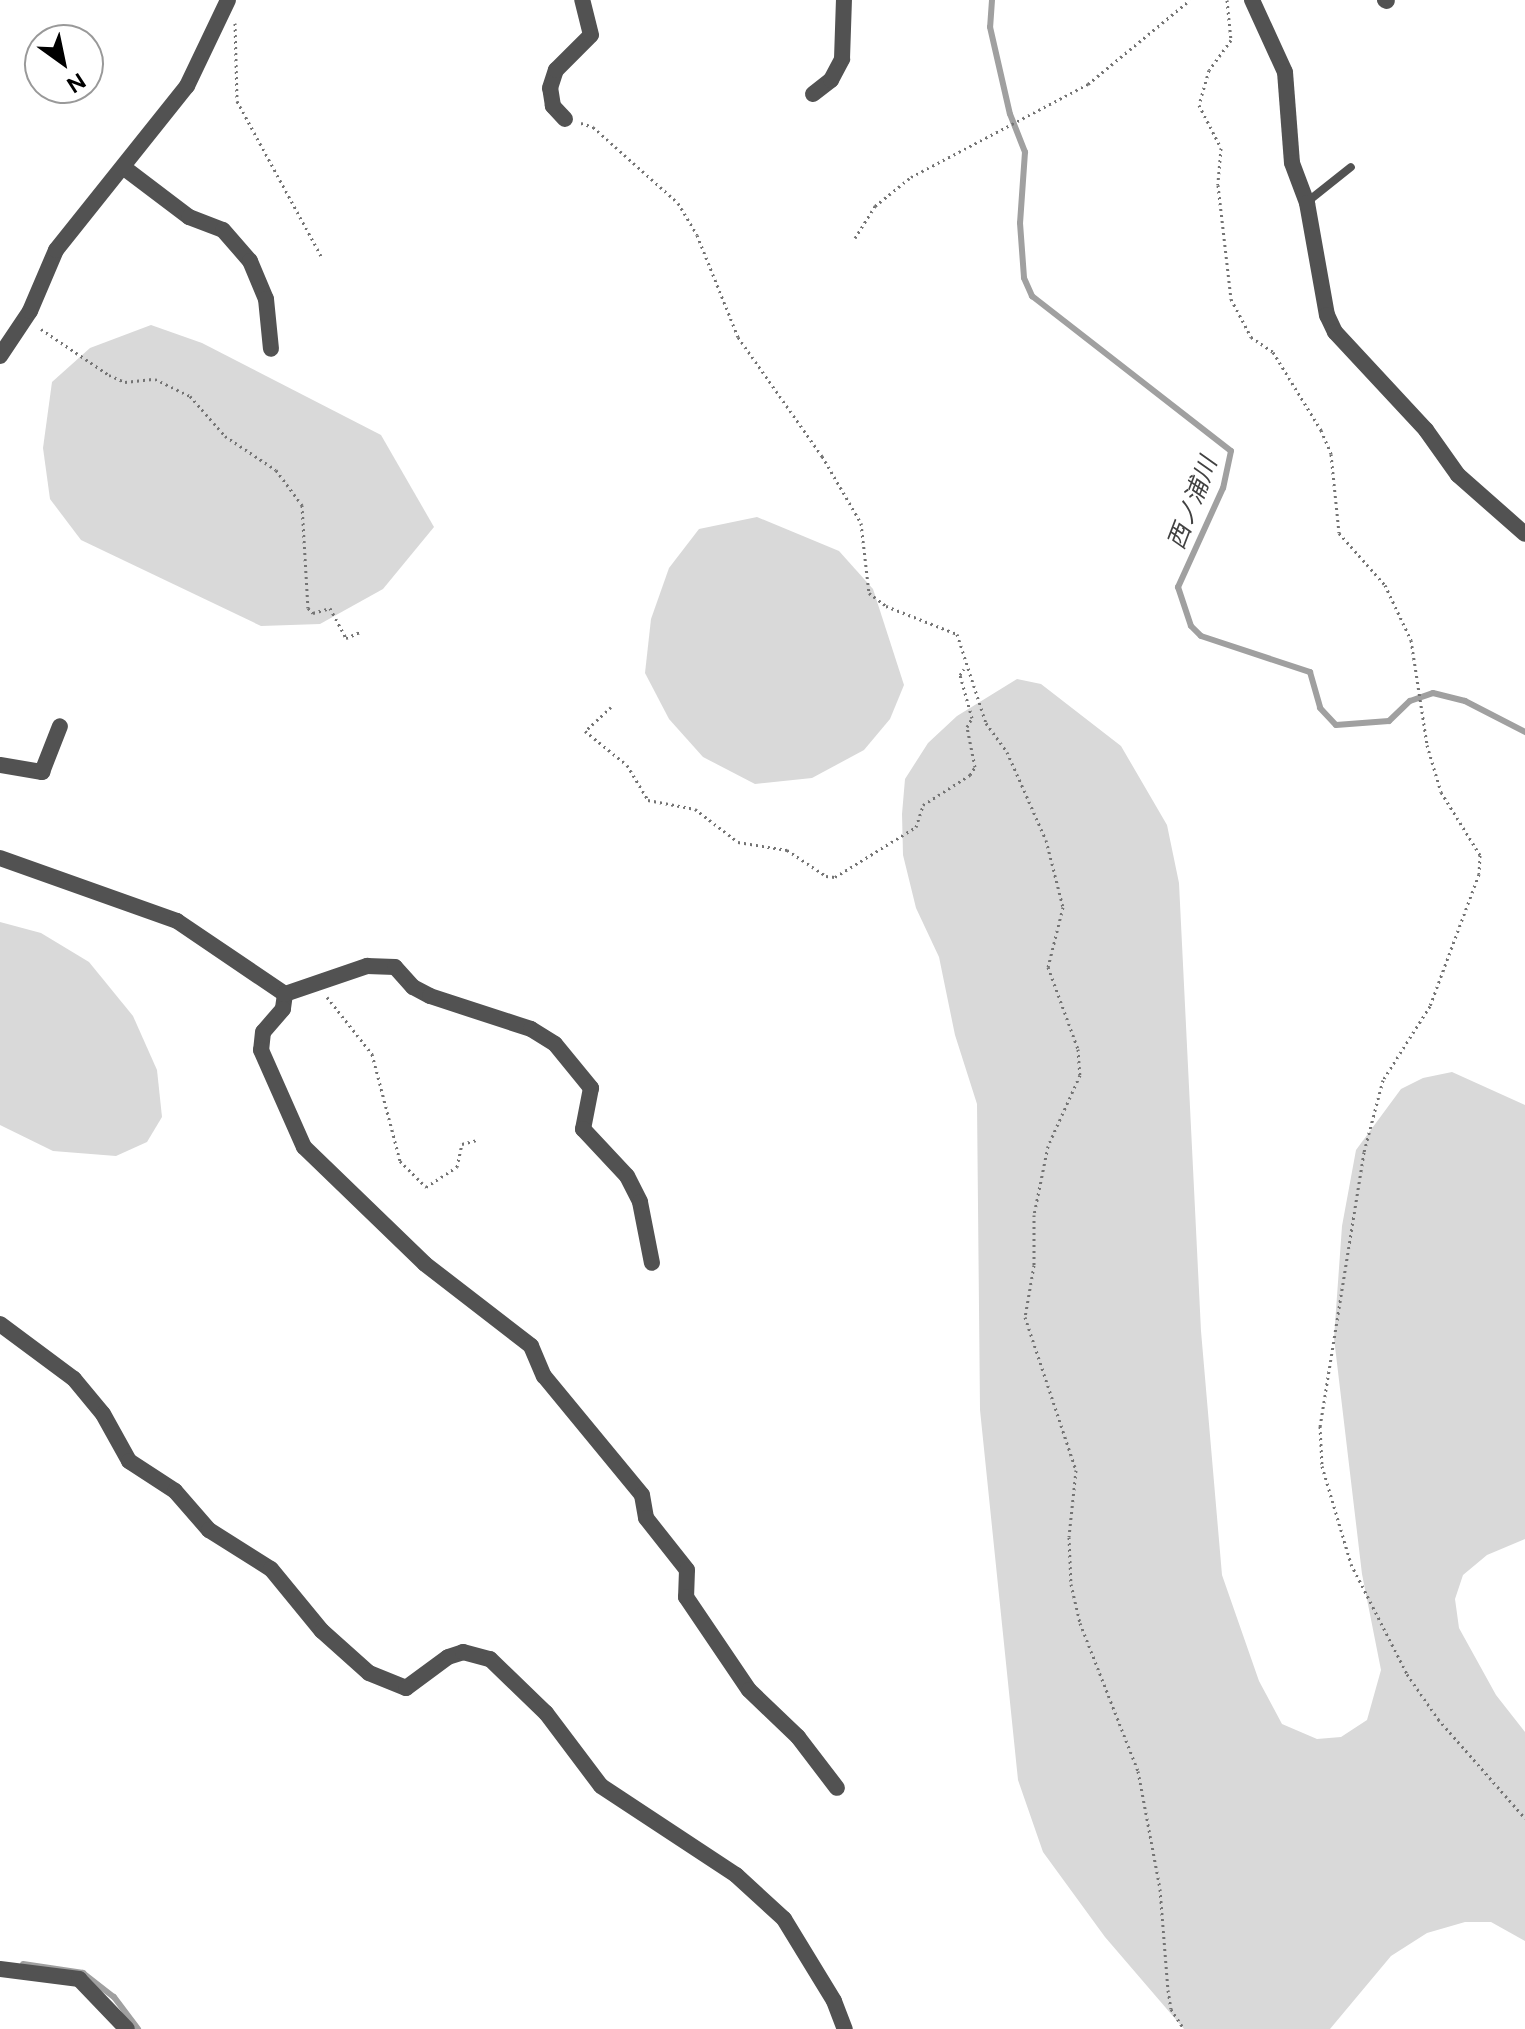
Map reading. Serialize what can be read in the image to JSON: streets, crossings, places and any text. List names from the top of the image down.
{
  "water": ["西ノ浦川"],
  "north": "bottom right"
}
